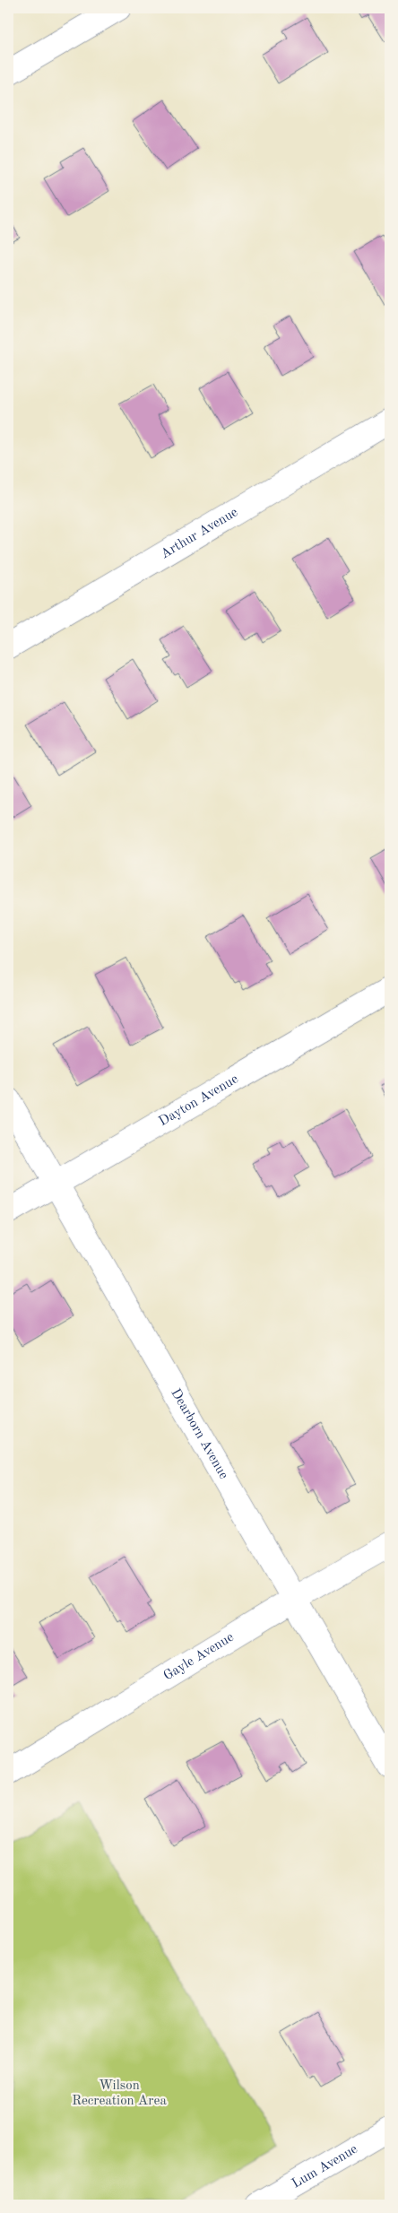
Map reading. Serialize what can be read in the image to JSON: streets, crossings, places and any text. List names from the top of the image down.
{
  "streets": {
    "street": [
      "Arthur Avenue",
      "Dayton Avenue",
      "Dearborn Avenue",
      "Gayle Avenue",
      "Lum Avenue"
    ]
  },
  "crossings": [
    ["Dayton Avenue", "Dearborn Avenue"],
    ["Dearborn Avenue", "Gayle Avenue"]
  ],
  "parks": ["Wilson Recreation Area"]
}
